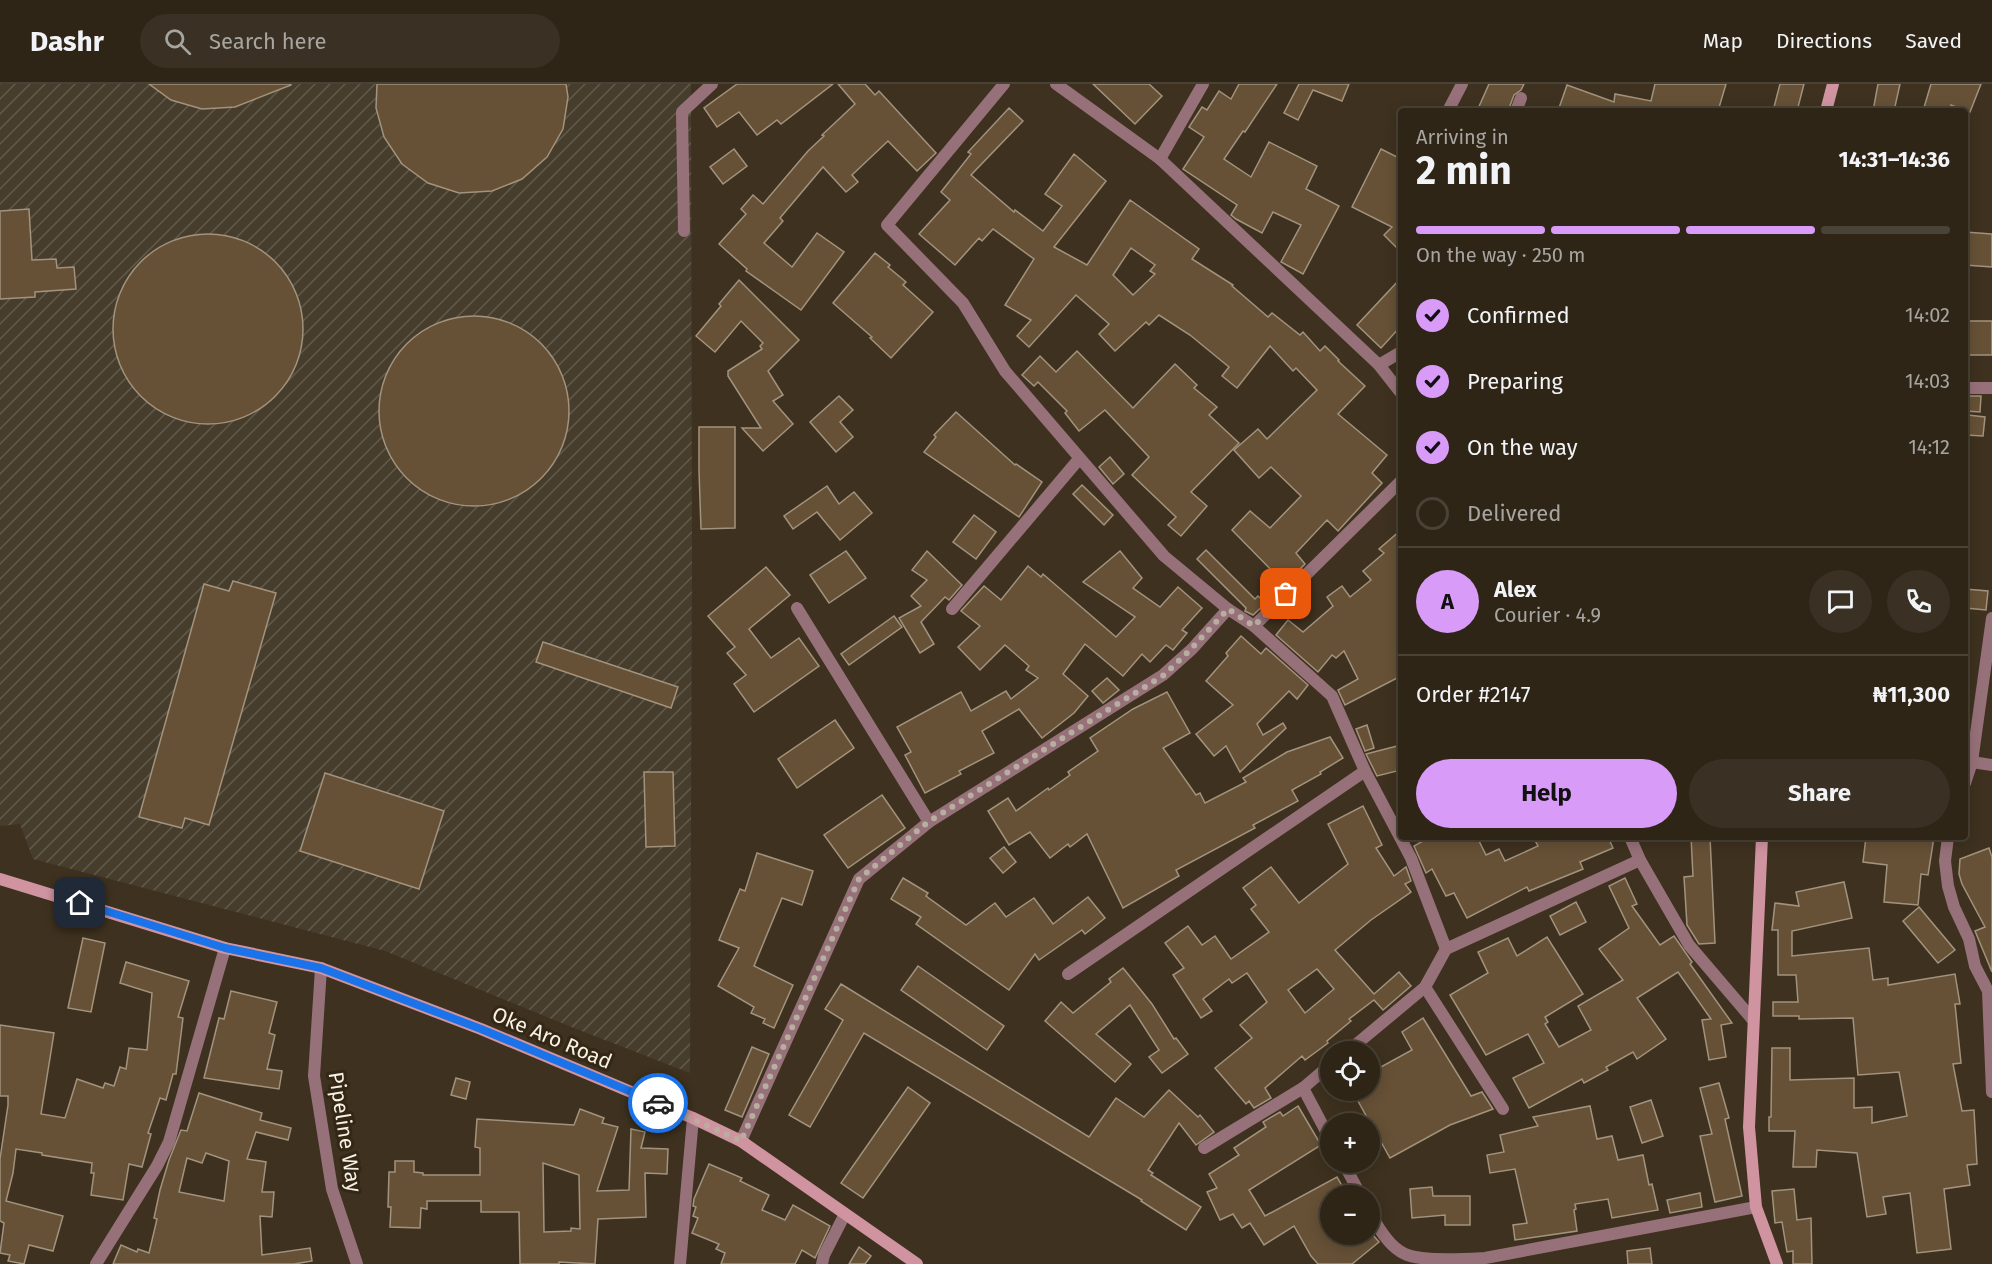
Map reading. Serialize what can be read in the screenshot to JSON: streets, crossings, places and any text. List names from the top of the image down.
{
  "streets": {
    "main road": ["Oke Aro Road"],
    "street": ["Pipeline Way"]
  },
  "crossings": [
    ["Oke Aro Road", "Pipeline Way"]
  ],
  "page": {
    "header": "Dashr",
    "search": "Search here",
    "nav": ["Map", "Directions", "Saved"],
    "heading": ["2 min", "Arriving in", "14:31–14:36"],
    "panel": [
      "Alex",
      "Courier · 4.9",
      "Order #2147",
      "₦11,300"
    ],
    "bar": "On the way · 250 m",
    "list": [
      ["Confirmed", "14:02"],
      ["Preparing", "14:03"],
      ["On the way", "14:12"],
      "Delivered"
    ],
    "round": "A",
    "buttons": ["Help", "Share"],
    "map_buttons": ["+", "−"]
  }
}
